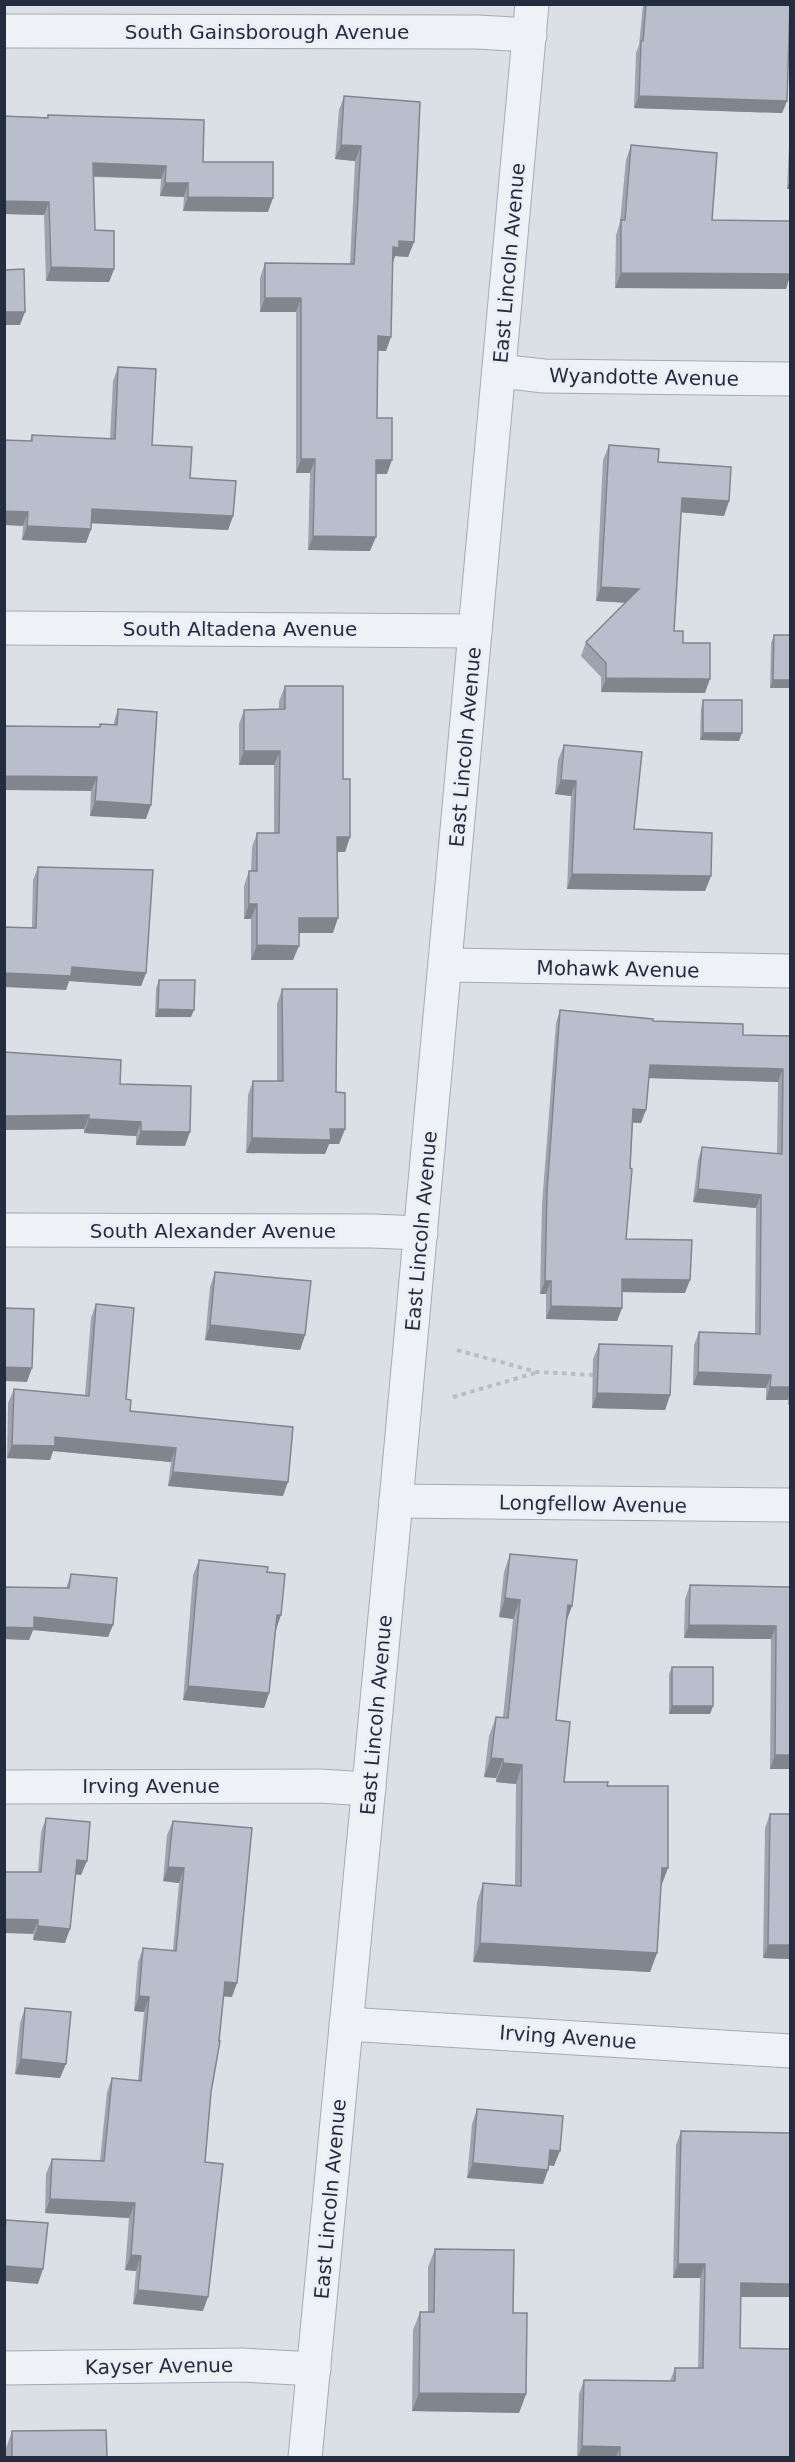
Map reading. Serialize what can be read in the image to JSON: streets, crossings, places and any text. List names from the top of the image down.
{
  "streets": {
    "street": [
      "South Gainsborough Avenue",
      "East Lincoln Avenue",
      "Wyandotte Avenue",
      "South Altadena Avenue",
      "Mohawk Avenue",
      "South Alexander Avenue",
      "Longfellow Avenue",
      "Irving Avenue",
      "Kayser Avenue"
    ]
  },
  "crossings": [
    ["South Gainsborough Avenue", "East Lincoln Avenue"],
    ["East Lincoln Avenue", "Wyandotte Avenue"],
    ["East Lincoln Avenue", "South Altadena Avenue"],
    ["East Lincoln Avenue", "Mohawk Avenue"],
    ["East Lincoln Avenue", "South Alexander Avenue"],
    ["East Lincoln Avenue", "Longfellow Avenue"],
    ["East Lincoln Avenue", "Irving Avenue"],
    ["East Lincoln Avenue", "Kayser Avenue"]
  ]
}
